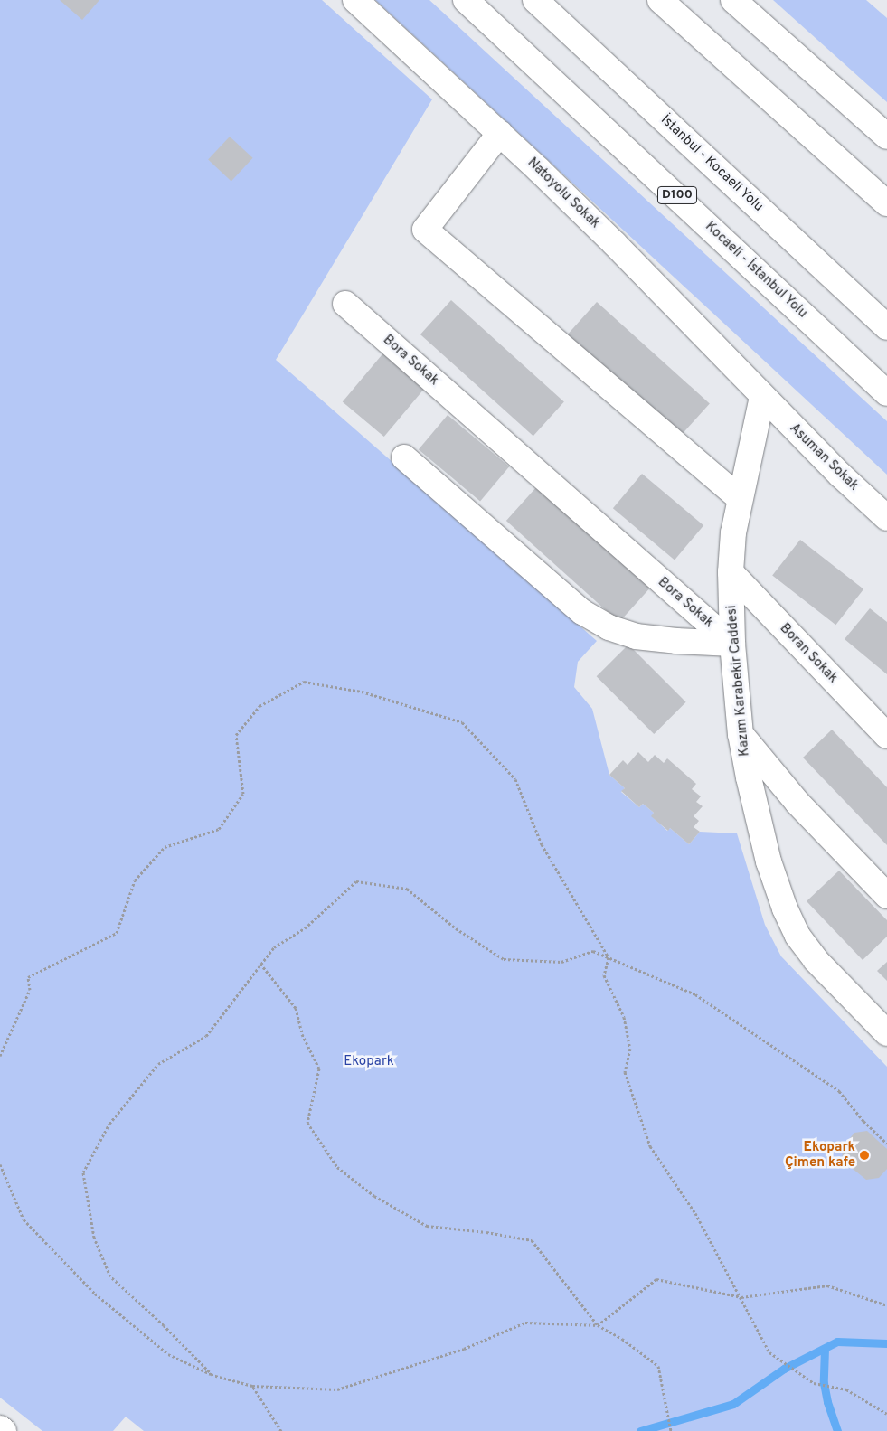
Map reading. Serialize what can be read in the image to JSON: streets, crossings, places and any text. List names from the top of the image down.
{
  "streets": {
    "main road": [
      "İstanbul - Kocaeli Yolu",
      "Natoyolu Sokak",
      "D100",
      "Kocaeli - İstanbul Yolu",
      "Bora Sokak",
      "Asuman Sokak",
      "Boran Sokak",
      "Kazım Karabekir Caddesi"
    ]
  },
  "crossings": [
    ["Natoyolu Sokak", "Asuman Sokak"],
    ["Natoyolu Sokak", "Kazım Karabekir Caddesi"],
    ["Bora Sokak", "Kazım Karabekir Caddesi"],
    ["Asuman Sokak", "Kazım Karabekir Caddesi"],
    ["Boran Sokak", "Kazım Karabekir Caddesi"]
  ],
  "parks": ["Ekopark"],
  "places": ["Ekopark Çimen kafe"]
}
